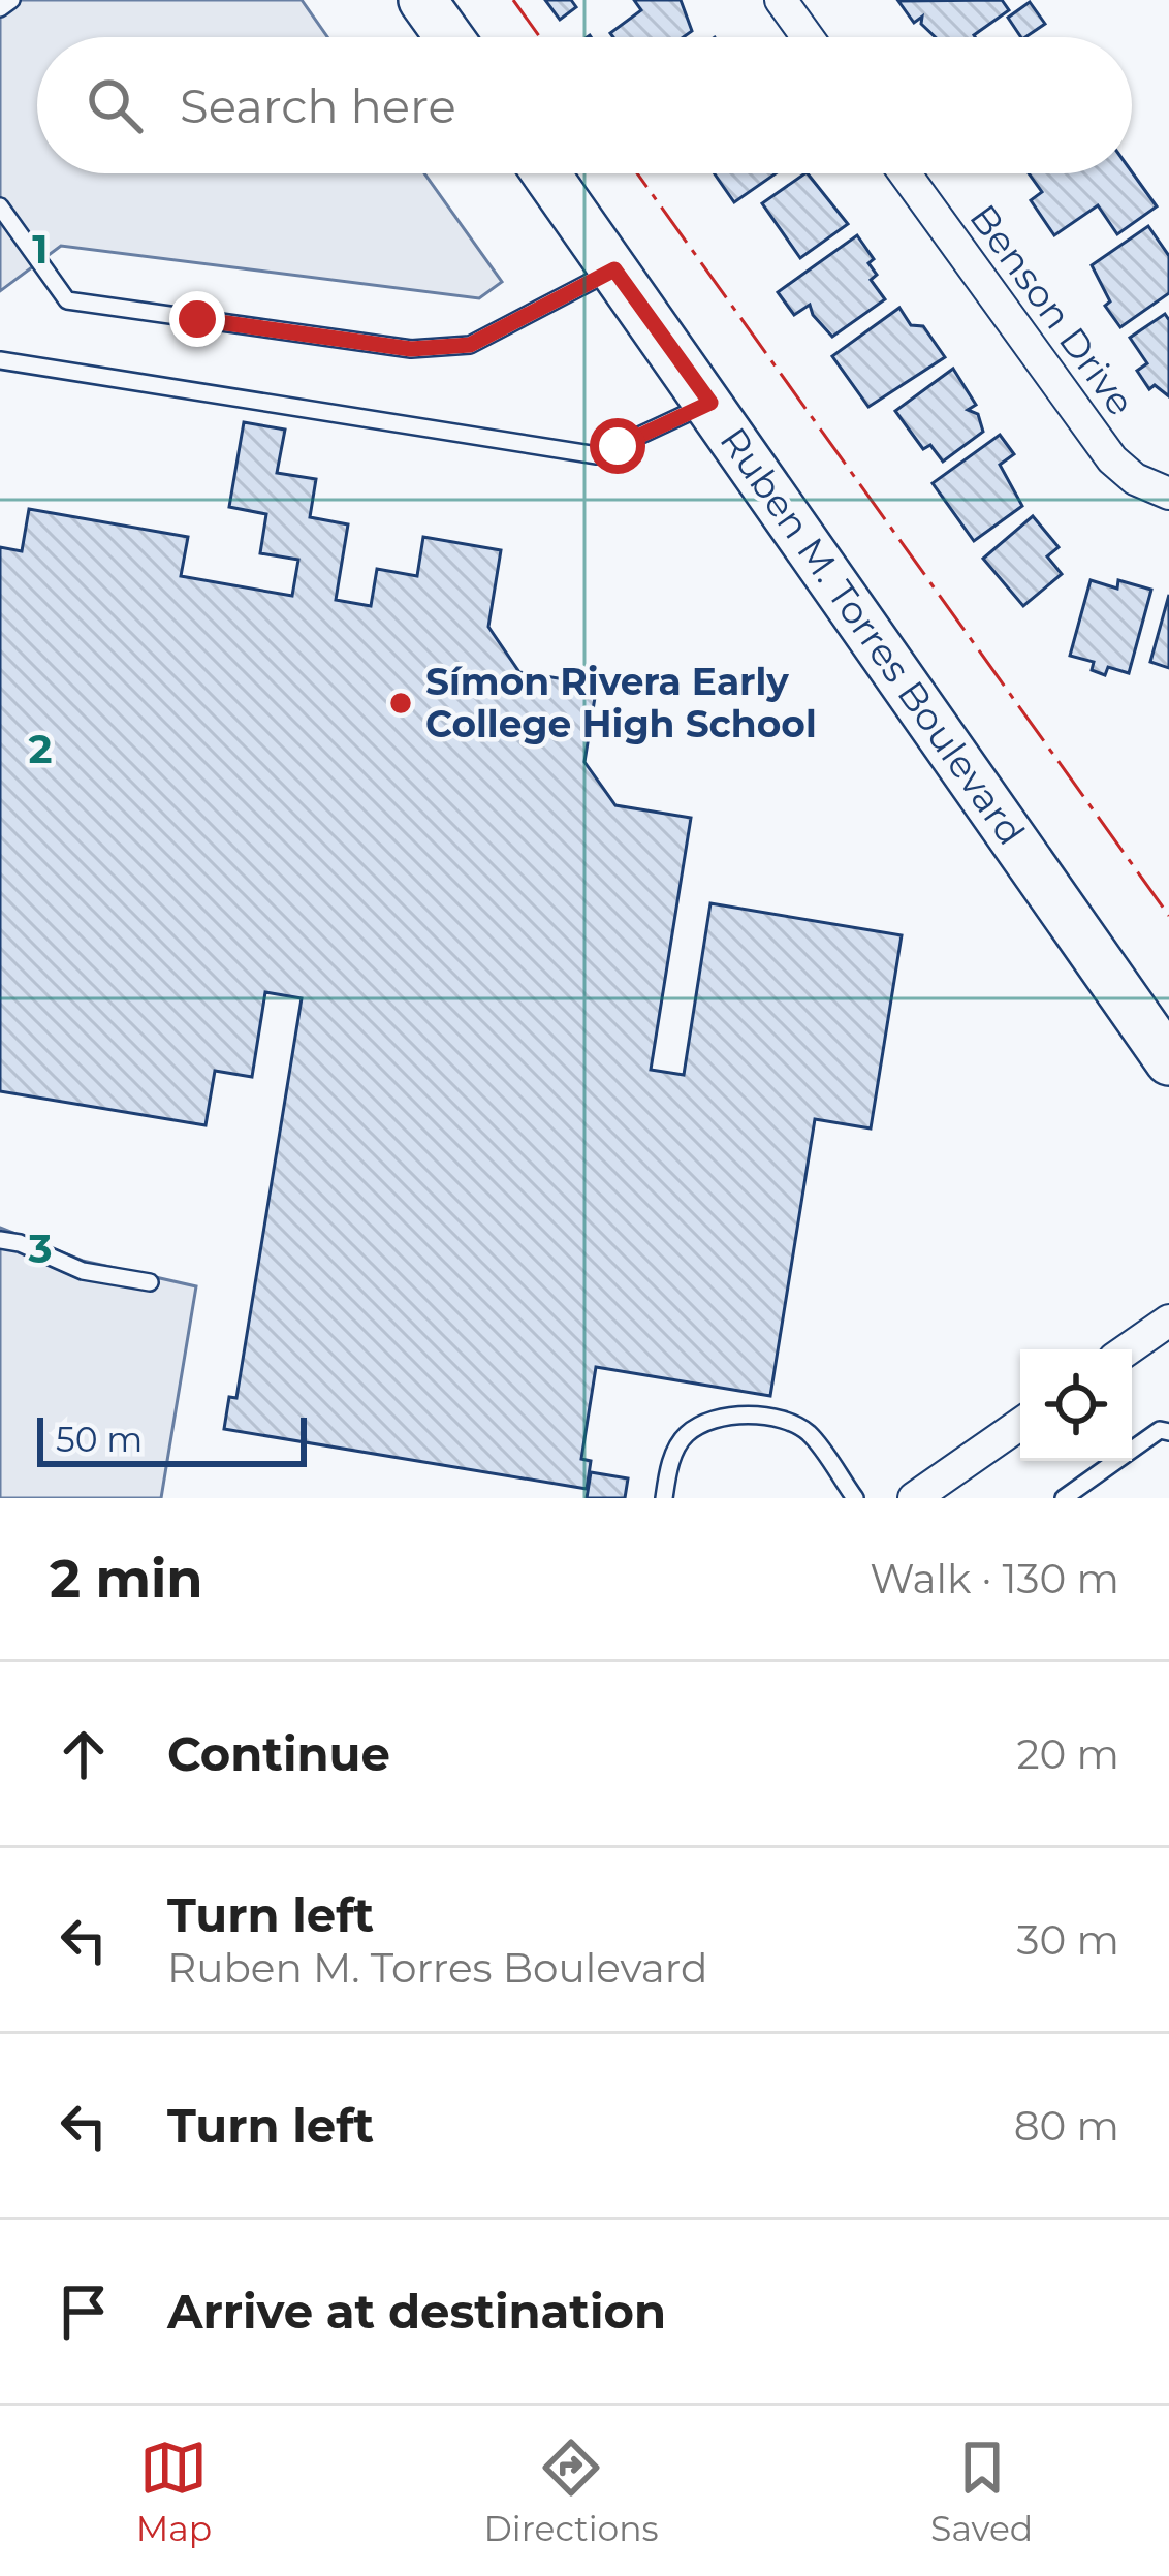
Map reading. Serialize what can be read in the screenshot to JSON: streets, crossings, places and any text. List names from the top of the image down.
{
  "streets": {
    "main road": ["Ruben M. Torres Boulevard"],
    "street": ["Benson Drive"]
  },
  "places": ["Símon Rivera Early College High School"],
  "scale_bar": "50 m",
  "page": {
    "search": "Search here",
    "scale": "50 m",
    "heading": ["2 min", "Walk · 130 m"],
    "list": [
      ["Continue", "20 m"],
      ["Turn left", "Ruben M. Torres Boulevard", "30 m"],
      ["Turn left", "80 m"],
      "Arrive at destination"
    ],
    "nav": ["Map", "Directions", "Saved"]
  },
  "grid": {
    "rows": ["1", "2", "3"]
  }
}
